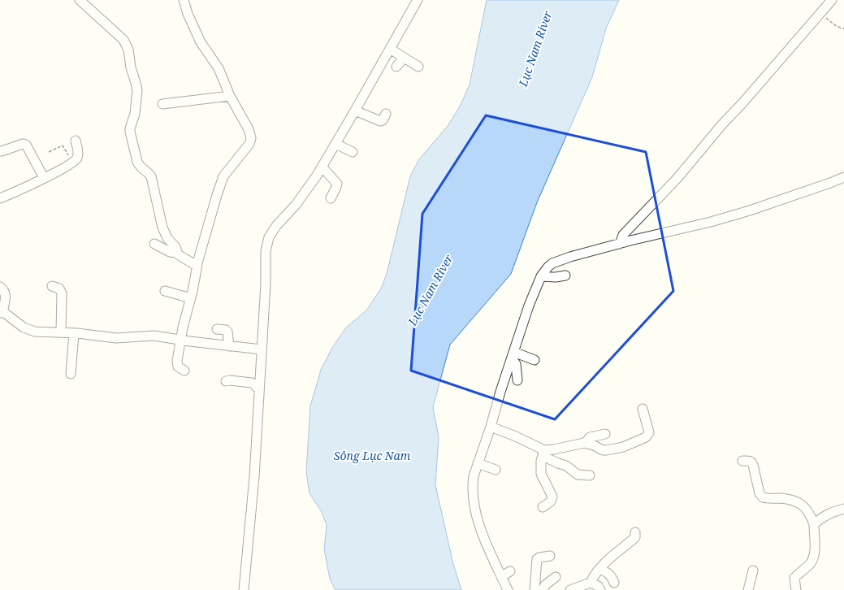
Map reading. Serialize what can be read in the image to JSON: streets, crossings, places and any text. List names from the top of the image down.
{
  "water": ["Lục Nam River", "Sông Lục Nam"]
}
